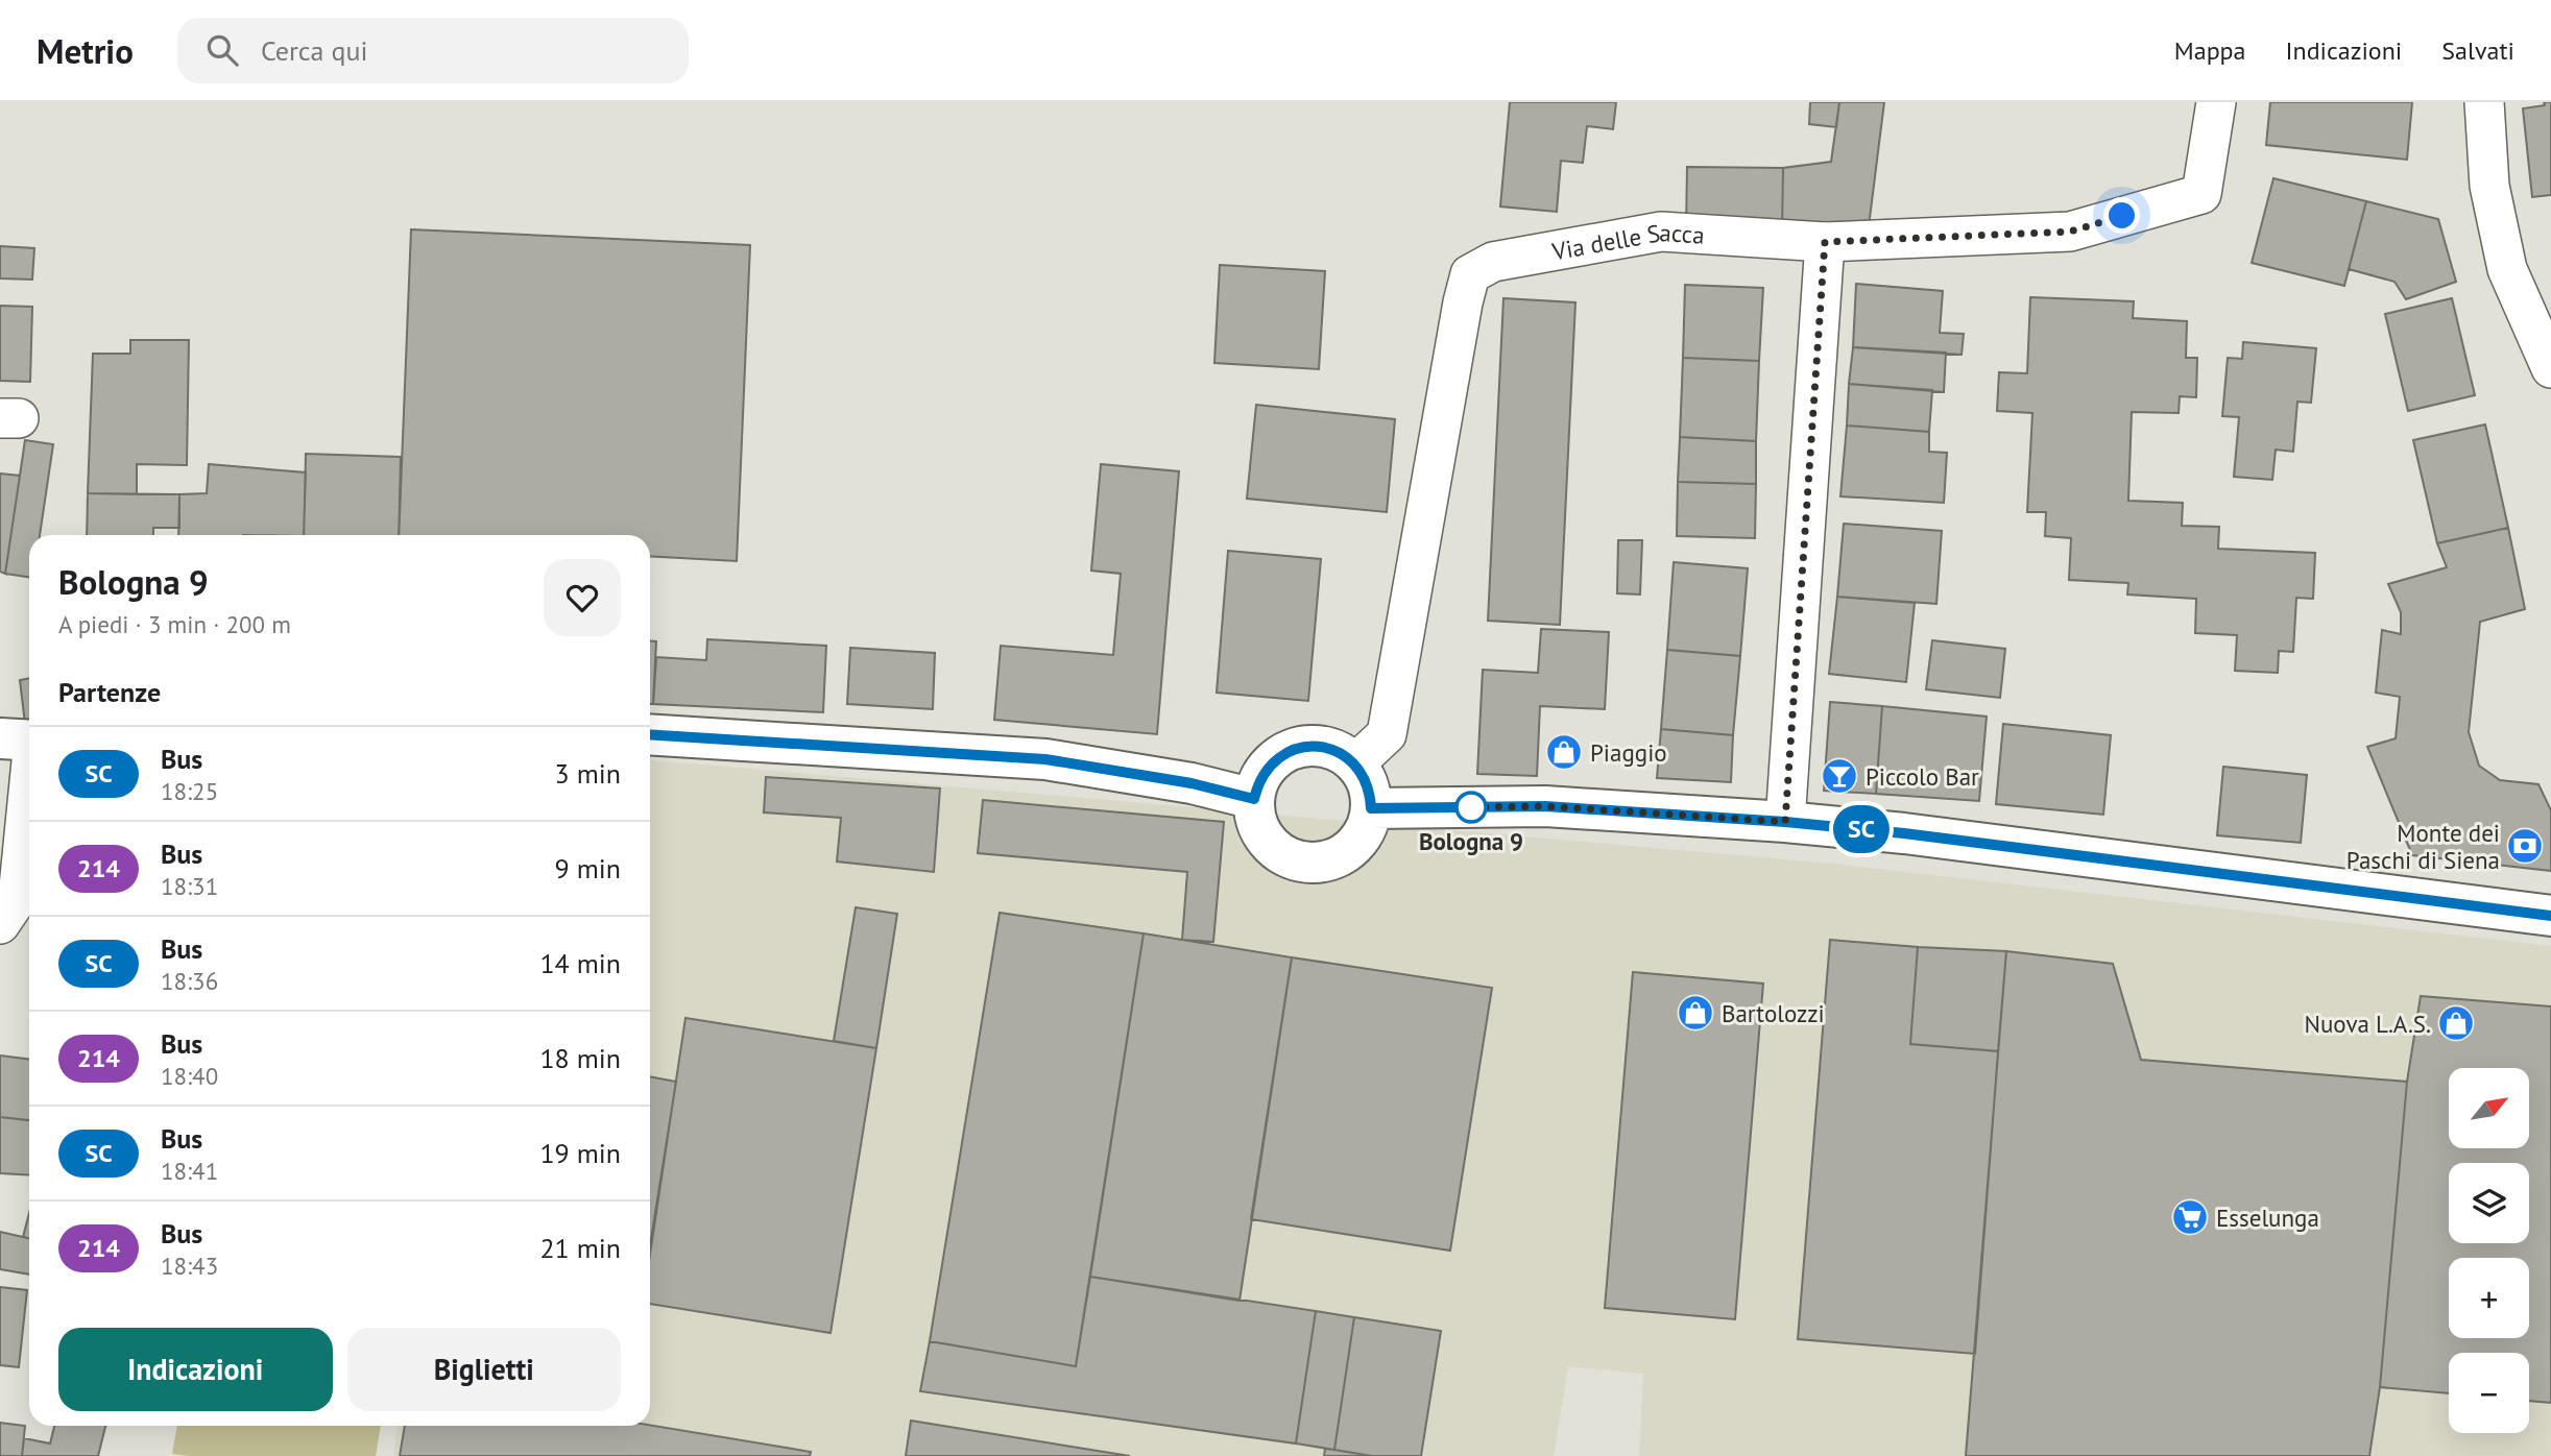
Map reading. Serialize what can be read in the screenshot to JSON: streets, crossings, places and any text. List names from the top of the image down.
{
  "streets": {
    "street": ["Via delle Sacca"]
  },
  "places": {
    "shop": ["Piaggio", "Bartolozzi", "Nuova L.A.S."],
    "bar": ["Piccolo Bar"],
    "other": ["Bologna 9"],
    "bank": ["Monte dei Paschi di Siena"],
    "supermarket": ["Esselunga"]
  },
  "lines": ["bus line SC"],
  "north": "top right",
  "page": {
    "header": "Metrio",
    "search": "Cerca qui",
    "nav": ["Mappa", "Indicazioni", "Salvati"],
    "on_map": "SC",
    "heading": [
      ["Bologna 9", "A piedi · 3 min · 200 m"],
      "Partenze"
    ],
    "list": [
      {
        "mark": "SC",
        "name": "Bus",
        "note": "18:25",
        "value": "3 min"
      },
      {
        "mark": "214",
        "name": "Bus",
        "note": "18:31",
        "value": "9 min"
      },
      {
        "mark": "SC",
        "name": "Bus",
        "note": "18:36",
        "value": "14 min"
      },
      {
        "mark": "214",
        "name": "Bus",
        "note": "18:40",
        "value": "18 min"
      },
      {
        "mark": "SC",
        "name": "Bus",
        "note": "18:41",
        "value": "19 min"
      },
      {
        "mark": "214",
        "name": "Bus",
        "note": "18:43",
        "value": "21 min"
      }
    ],
    "map_buttons": ["+", "−"],
    "buttons": ["Indicazioni", "Biglietti"]
  }
}
